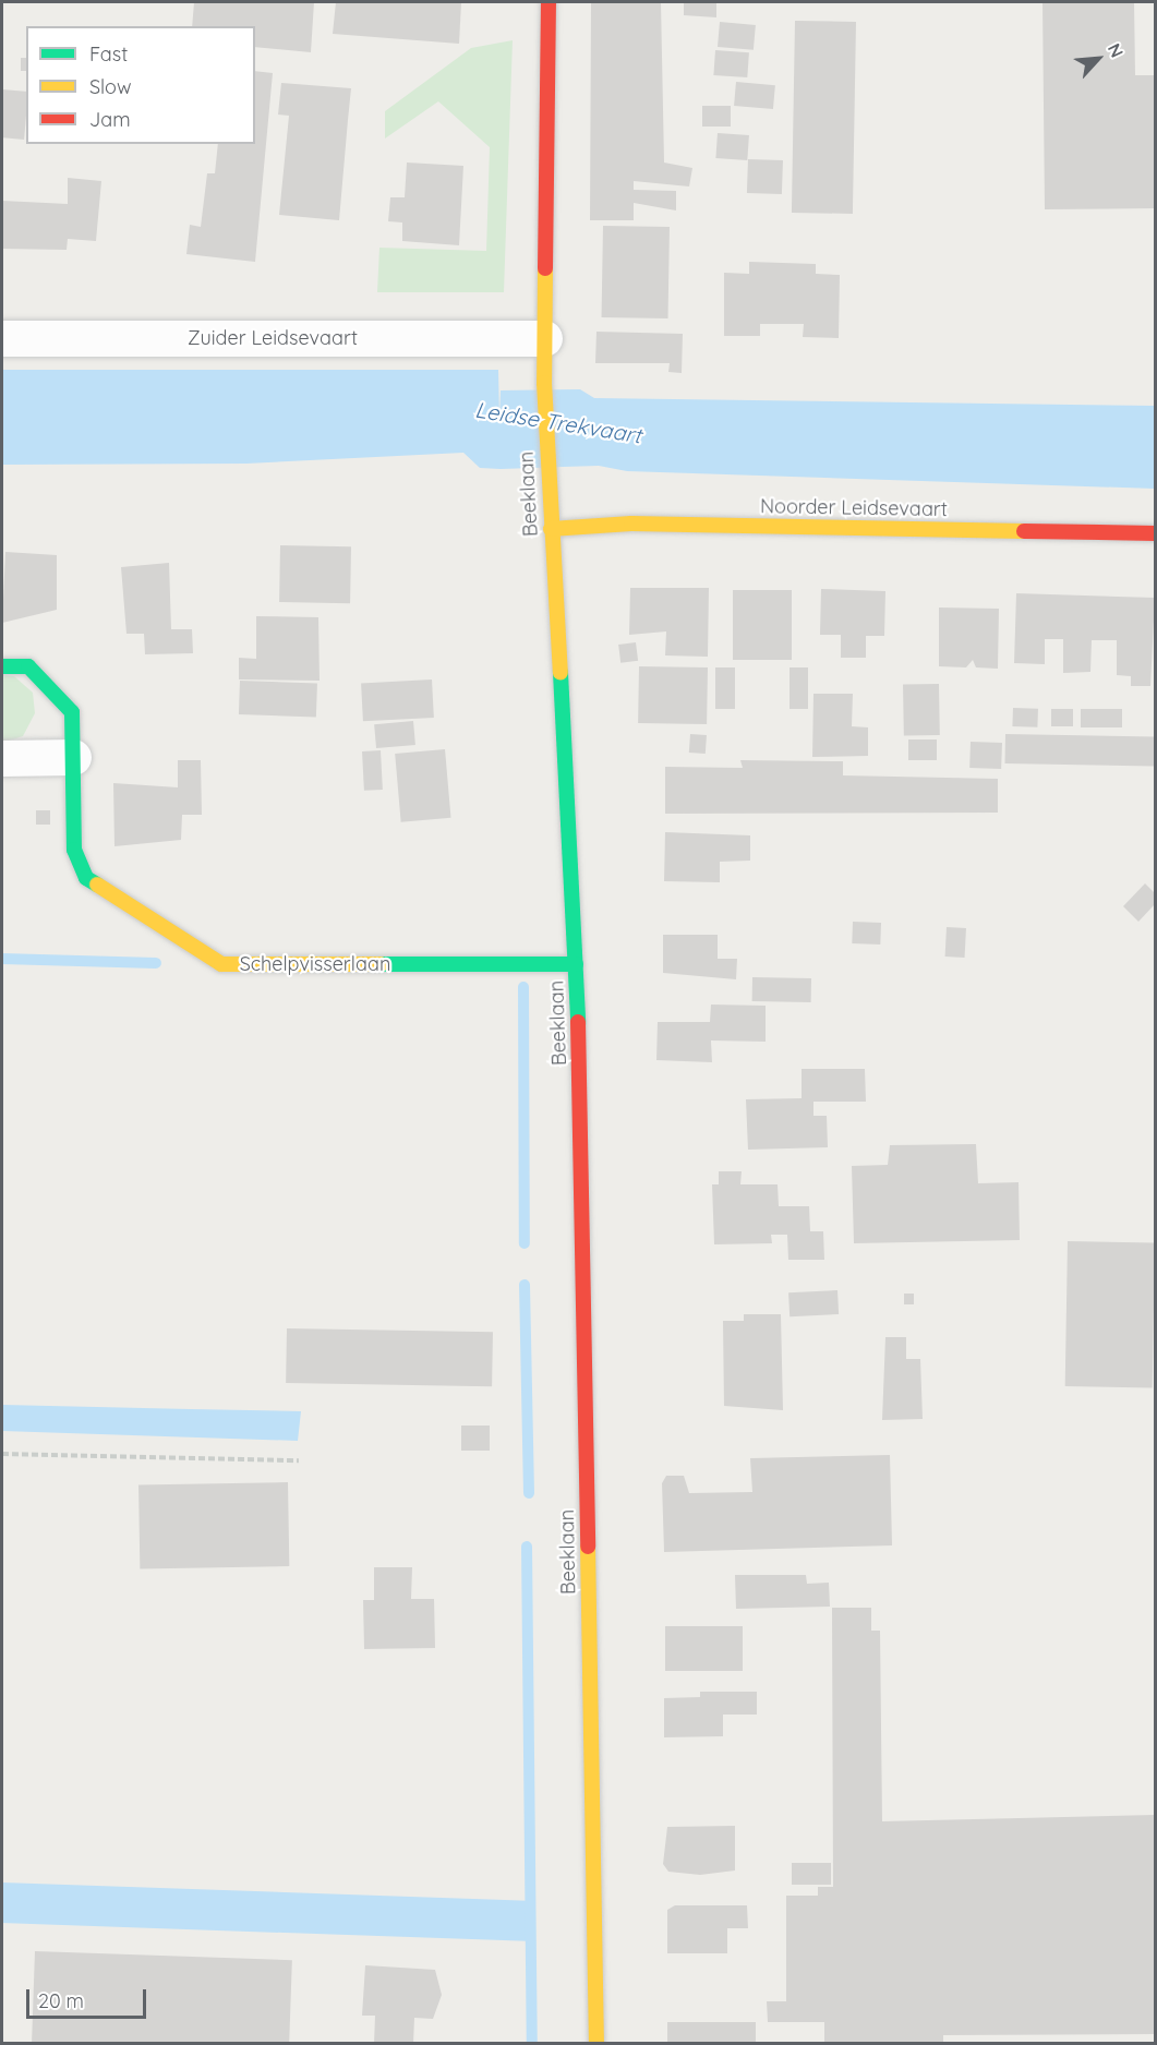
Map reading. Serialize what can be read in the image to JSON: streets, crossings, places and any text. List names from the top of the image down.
{
  "streets": {
    "main road": ["Beeklaan", "Noorder Leidsevaart", "Schelpvisserlaan"],
    "street": ["Zuider Leidsevaart"]
  },
  "crossings": [
    ["Zuider Leidsevaart", "Beeklaan"],
    ["Beeklaan", "Noorder Leidsevaart"],
    ["Beeklaan", "Schelpvisserlaan"]
  ],
  "water": ["Leidse Trekvaart"],
  "legend": ["Fast", "Slow", "Jam"],
  "scale_bar": "20 m",
  "north": "top right"
}
